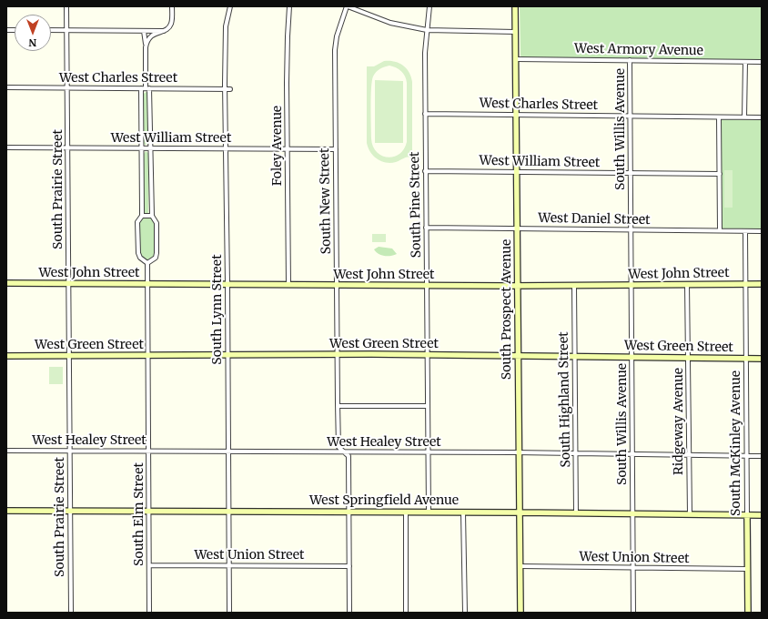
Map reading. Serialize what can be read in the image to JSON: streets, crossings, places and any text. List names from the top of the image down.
{
  "streets": {
    "street": [
      "West Armory Avenue",
      "West Charles Street",
      "South Willis Avenue",
      "West William Street",
      "Foley Avenue",
      "South Prairie Street",
      "South New Street",
      "South Pine Street",
      "West Daniel Street",
      "West John Street",
      "South Lynn Street",
      "South Prospect Avenue",
      "West Green Street",
      "South Highland Street",
      "Ridgeway Avenue",
      "West Healey Street",
      "South McKinley Avenue",
      "West Springfield Avenue",
      "South Elm Street",
      "West Union Street"
    ]
  },
  "crossings": [
    ["West Armory Avenue", "South Willis Avenue"],
    ["West Armory Avenue", "South Prospect Avenue"],
    ["West Charles Street", "South Willis Avenue"],
    ["West Charles Street", "South Prairie Street"],
    ["West Charles Street", "South Pine Street"],
    ["West Charles Street", "South Lynn Street"],
    ["West Charles Street", "South Prospect Avenue"],
    ["South Willis Avenue", "West William Street"],
    ["South Willis Avenue", "West Daniel Street"],
    ["South Willis Avenue", "West John Street"],
    ["South Willis Avenue", "West Green Street"],
    ["South Willis Avenue", "West Healey Street"],
    ["South Willis Avenue", "West Springfield Avenue"],
    ["South Willis Avenue", "West Union Street"],
    ["West William Street", "Foley Avenue"],
    ["West William Street", "South Prairie Street"],
    ["West William Street", "South New Street"],
    ["West William Street", "South Pine Street"],
    ["West William Street", "South Lynn Street"],
    ["West William Street", "South Prospect Avenue"],
    ["Foley Avenue", "West John Street"],
    ["South Prairie Street", "West John Street"],
    ["South Prairie Street", "West Green Street"],
    ["South Prairie Street", "West Healey Street"],
    ["South Prairie Street", "West Springfield Avenue"],
    ["South New Street", "West John Street"],
    ["South New Street", "West Green Street"],
    ["South New Street", "West Healey Street"],
    ["South New Street", "West Springfield Avenue"],
    ["South New Street", "West Union Street"],
    ["South Pine Street", "West Daniel Street"],
    ["South Pine Street", "West John Street"],
    ["South Pine Street", "West Green Street"],
    ["South Pine Street", "West Healey Street"],
    ["South Pine Street", "West Springfield Avenue"],
    ["West Daniel Street", "South Prospect Avenue"],
    ["West Daniel Street", "South McKinley Avenue"],
    ["West John Street", "South Lynn Street"],
    ["West John Street", "South Prospect Avenue"],
    ["West John Street", "South Highland Street"],
    ["West John Street", "Ridgeway Avenue"],
    ["West John Street", "South McKinley Avenue"],
    ["West John Street", "South Elm Street"],
    ["South Lynn Street", "West Green Street"],
    ["South Lynn Street", "West Healey Street"],
    ["South Lynn Street", "West Springfield Avenue"],
    ["South Lynn Street", "West Union Street"],
    ["South Prospect Avenue", "West Green Street"],
    ["South Prospect Avenue", "West Healey Street"],
    ["South Prospect Avenue", "West Springfield Avenue"],
    ["South Prospect Avenue", "West Union Street"],
    ["West Green Street", "South Highland Street"],
    ["West Green Street", "Ridgeway Avenue"],
    ["West Green Street", "South McKinley Avenue"],
    ["West Green Street", "South Elm Street"],
    ["South Highland Street", "West Healey Street"],
    ["South Highland Street", "West Springfield Avenue"],
    ["Ridgeway Avenue", "West Healey Street"],
    ["Ridgeway Avenue", "West Springfield Avenue"],
    ["West Healey Street", "South McKinley Avenue"],
    ["West Healey Street", "South Elm Street"],
    ["South McKinley Avenue", "West Springfield Avenue"],
    ["South McKinley Avenue", "West Union Street"],
    ["West Springfield Avenue", "South Elm Street"],
    ["South Elm Street", "West Union Street"]
  ],
  "north": "bottom"
}
